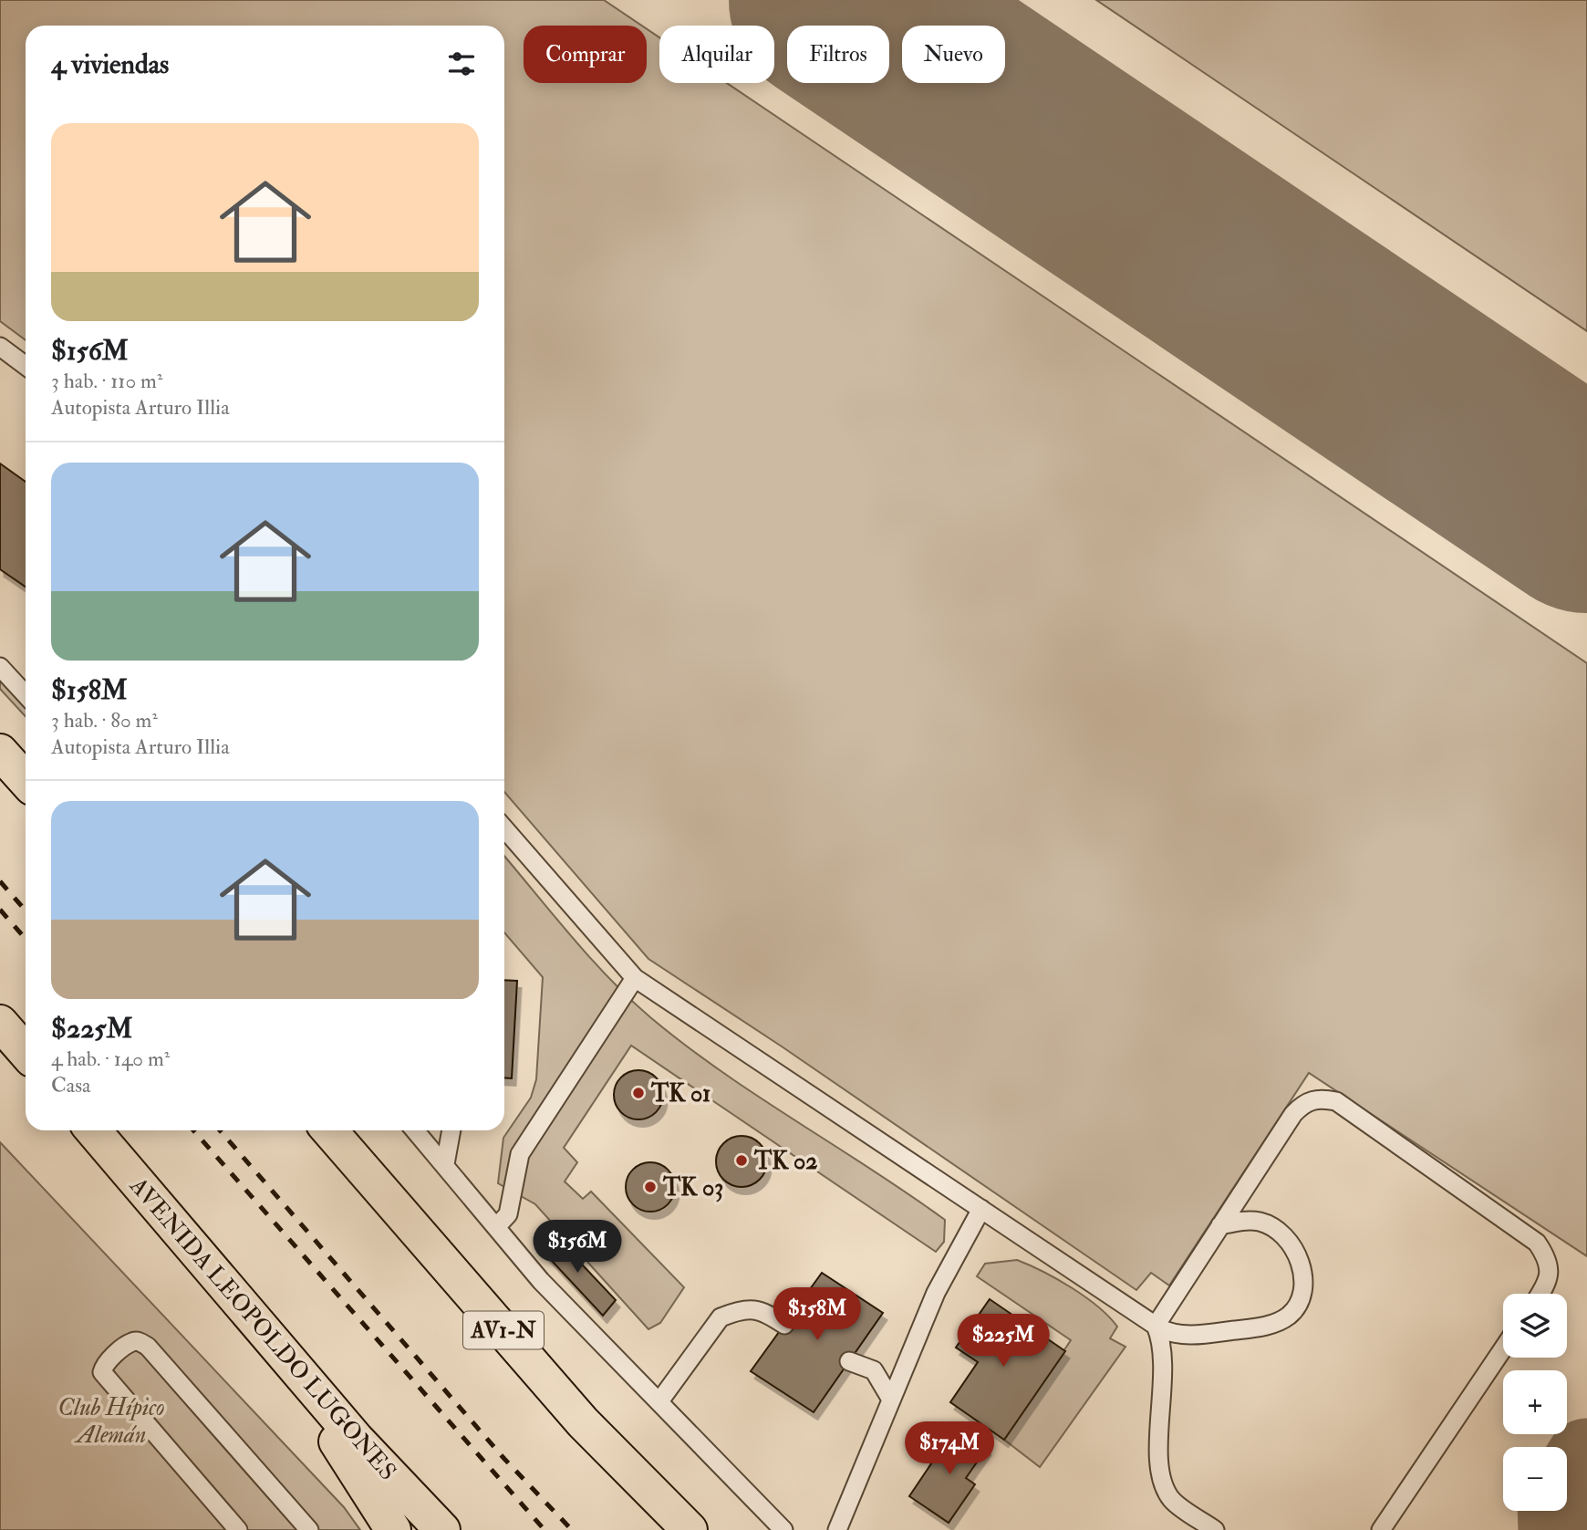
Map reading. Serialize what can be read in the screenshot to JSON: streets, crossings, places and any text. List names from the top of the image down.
{
  "streets": {
    "highway": ["AVENIDA LEOPOLDO LUGONES", "AV1-N"]
  },
  "parks": ["Club Hípico Alemán"],
  "places": ["TK 01", "TK 02", "TK 03"],
  "page": {
    "chip": [
      "Comprar",
      "Alquilar",
      "Filtros",
      "Nuevo"
    ],
    "heading": "4 viviendas",
    "list": [
      {
        "name": "$156M",
        "note": "3 hab. · 110 m² · Autopista Arturo Illia"
      },
      {
        "name": "$158M",
        "note": "3 hab. · 80 m² · Autopista Arturo Illia"
      },
      {
        "name": "$225M",
        "note": "4 hab. · 140 m² · Casa"
      }
    ],
    "price": [
      "$156M",
      "$158M",
      "$225M",
      "$174M"
    ],
    "map_buttons": ["+", "−"]
  }
}
